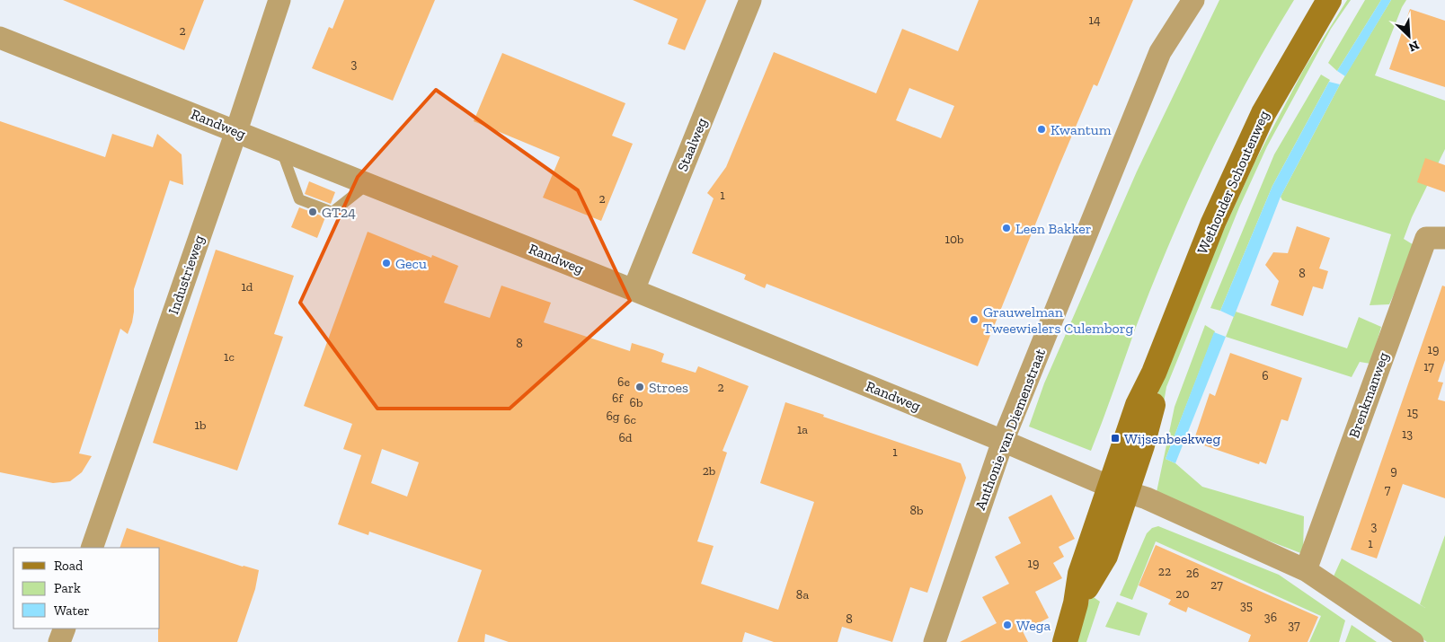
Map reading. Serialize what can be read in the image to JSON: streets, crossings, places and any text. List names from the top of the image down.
{
  "streets": {
    "street": [
      "Randweg",
      "Staalweg",
      "Wethouder Schoutenweg",
      "Industrieweg",
      "Brenkmanweg",
      "Anthonie van Diemenstraat"
    ]
  },
  "crossings": [
    ["Randweg", "Staalweg"],
    ["Randweg", "Wethouder Schoutenweg"],
    ["Randweg", "Industrieweg"],
    ["Randweg", "Anthonie van Diemenstraat"]
  ],
  "places": {
    "other": [
      "Kwantum",
      "GT24",
      "Leen Bakker",
      "Gecu",
      "Grauwelman Tweewielers Culemborg",
      "Stroes",
      "Wega"
    ],
    "transit": ["Wijsenbeekweg"]
  },
  "house_numbers": [
    "14",
    "2",
    "3",
    "1",
    "2",
    "10b",
    "8",
    "1d",
    "8",
    "19",
    "1c",
    "17",
    "6",
    "6e",
    "2",
    "6f",
    "6b",
    "15",
    "6g",
    "6c",
    "1b",
    "1a",
    "13",
    "6d",
    "1",
    "2b",
    "9",
    "7",
    "8b",
    "3",
    "1",
    "19",
    "22",
    "26",
    "27",
    "20",
    "8a",
    "35",
    "36",
    "8",
    "37"
  ],
  "legend": ["Road", "Park", "Water"],
  "north": "bottom right"
}
